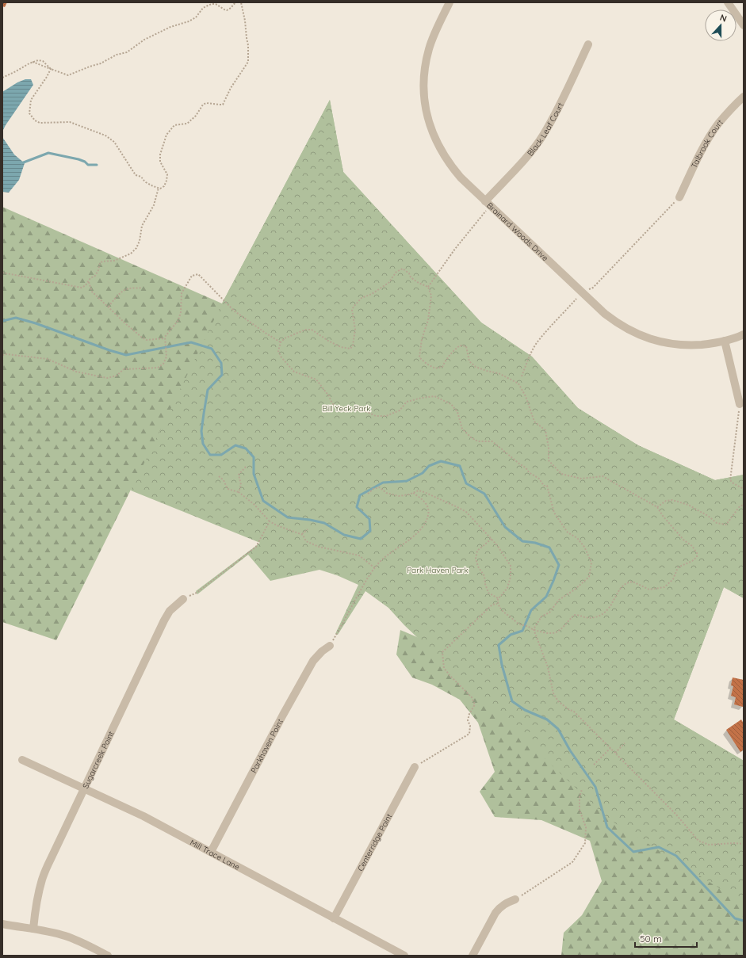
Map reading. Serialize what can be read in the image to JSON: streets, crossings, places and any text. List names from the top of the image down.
{
  "streets": {
    "street": [
      "Black Leaf Court",
      "Talbrook Court",
      "Brainard Woods Drive",
      "Parkhaven Point",
      "Sugarcreek Point",
      "Centerridge Point",
      "Mill Trace Lane"
    ]
  },
  "crossings": [
    ["Black Leaf Court", "Brainard Woods Drive"],
    ["Parkhaven Point", "Mill Trace Lane"],
    ["Sugarcreek Point", "Mill Trace Lane"],
    ["Centerridge Point", "Mill Trace Lane"]
  ],
  "parks": ["Bill Yeck Park", "Park Haven Park"],
  "scale_bar": "50 m",
  "north": "top"
}
